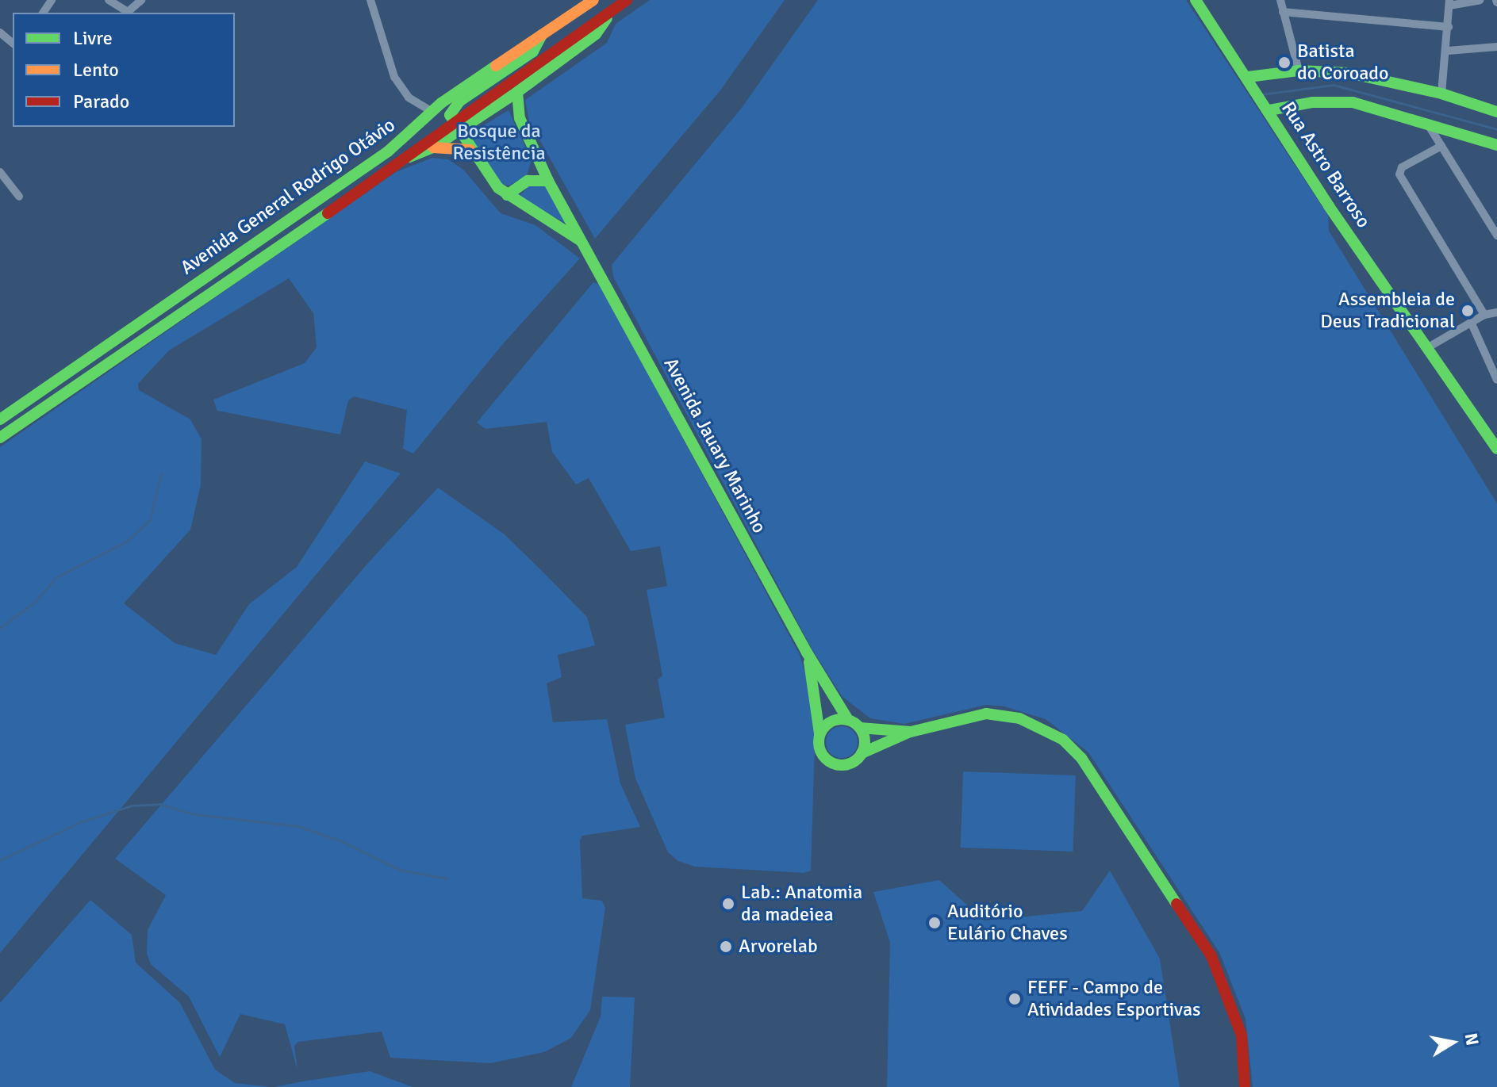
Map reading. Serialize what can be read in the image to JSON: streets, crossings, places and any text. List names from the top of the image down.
{
  "streets": {
    "street": ["Rua Astro Barroso", "Avenida General Rodrigo Otávio", "Avenida Jauary Marinho"]
  },
  "crossings": [
    ["Avenida General Rodrigo Otávio", "Avenida Jauary Marinho"]
  ],
  "parks": ["Bosque da Resistência"],
  "places": [
    "Batista do Coroado",
    "Assembleia de Deus Tradicional",
    "Lab.: Anatomia da madeiea",
    "Auditório Eulário Chaves",
    "Arvorelab",
    "FEFF - Campo de Atividades Esportivas"
  ],
  "legend": ["Livre", "Lento", "Parado"],
  "north": "right"
}
